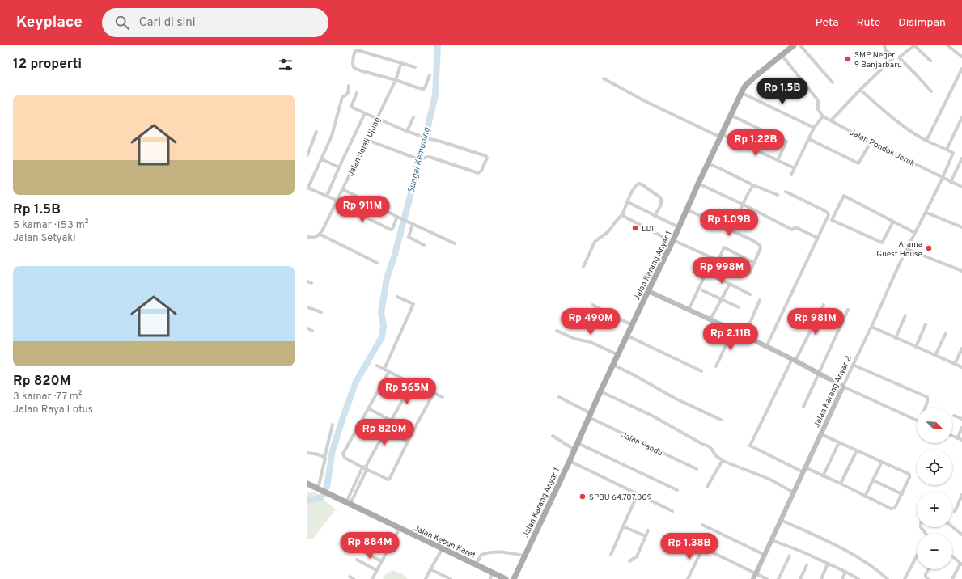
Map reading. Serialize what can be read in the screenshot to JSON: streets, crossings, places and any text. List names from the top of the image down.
{
  "streets": {
    "main road": ["Jalan Karang Anyar 1", "Jalan Kebun Karet"],
    "street": [
      "Jalan Jolali Ujung",
      "Jalan Pondok Jeruk",
      "Jalan Karang Anyar 2",
      "Jalan Pandu"
    ]
  },
  "crossings": [
    ["Jalan Pondok Jeruk", "Jalan Karang Anyar 2"],
    ["Jalan Karang Anyar 1", "Jalan Pandu"]
  ],
  "water": ["Sungai Kemuning"],
  "places": [
    "SMP Negeri 9 Banjarbaru",
    "LDII",
    "Arama Guest House",
    "SPBU 64.707.009"
  ],
  "north": "bottom right",
  "page": {
    "header": "Keyplace",
    "search": "Cari di sini",
    "nav": ["Peta", "Rute", "Disimpan"],
    "heading": "12 properti",
    "price": [
      "Rp 1.5B",
      "Rp 1.22B",
      "Rp 911M",
      "Rp 1.09B",
      "Rp 998M",
      "Rp 490M",
      "Rp 981M",
      "Rp 2.11B",
      "Rp 565M",
      "Rp 820M",
      "Rp 884M",
      "Rp 1.38B"
    ],
    "list": [
      {
        "name": "Rp 1.5B",
        "note": "5 kamar · 153 m² · Jalan Setyaki"
      },
      {
        "name": "Rp 820M",
        "note": "3 kamar · 77 m² · Jalan Raya Lotus"
      }
    ],
    "map_buttons": ["+", "−"]
  }
}
